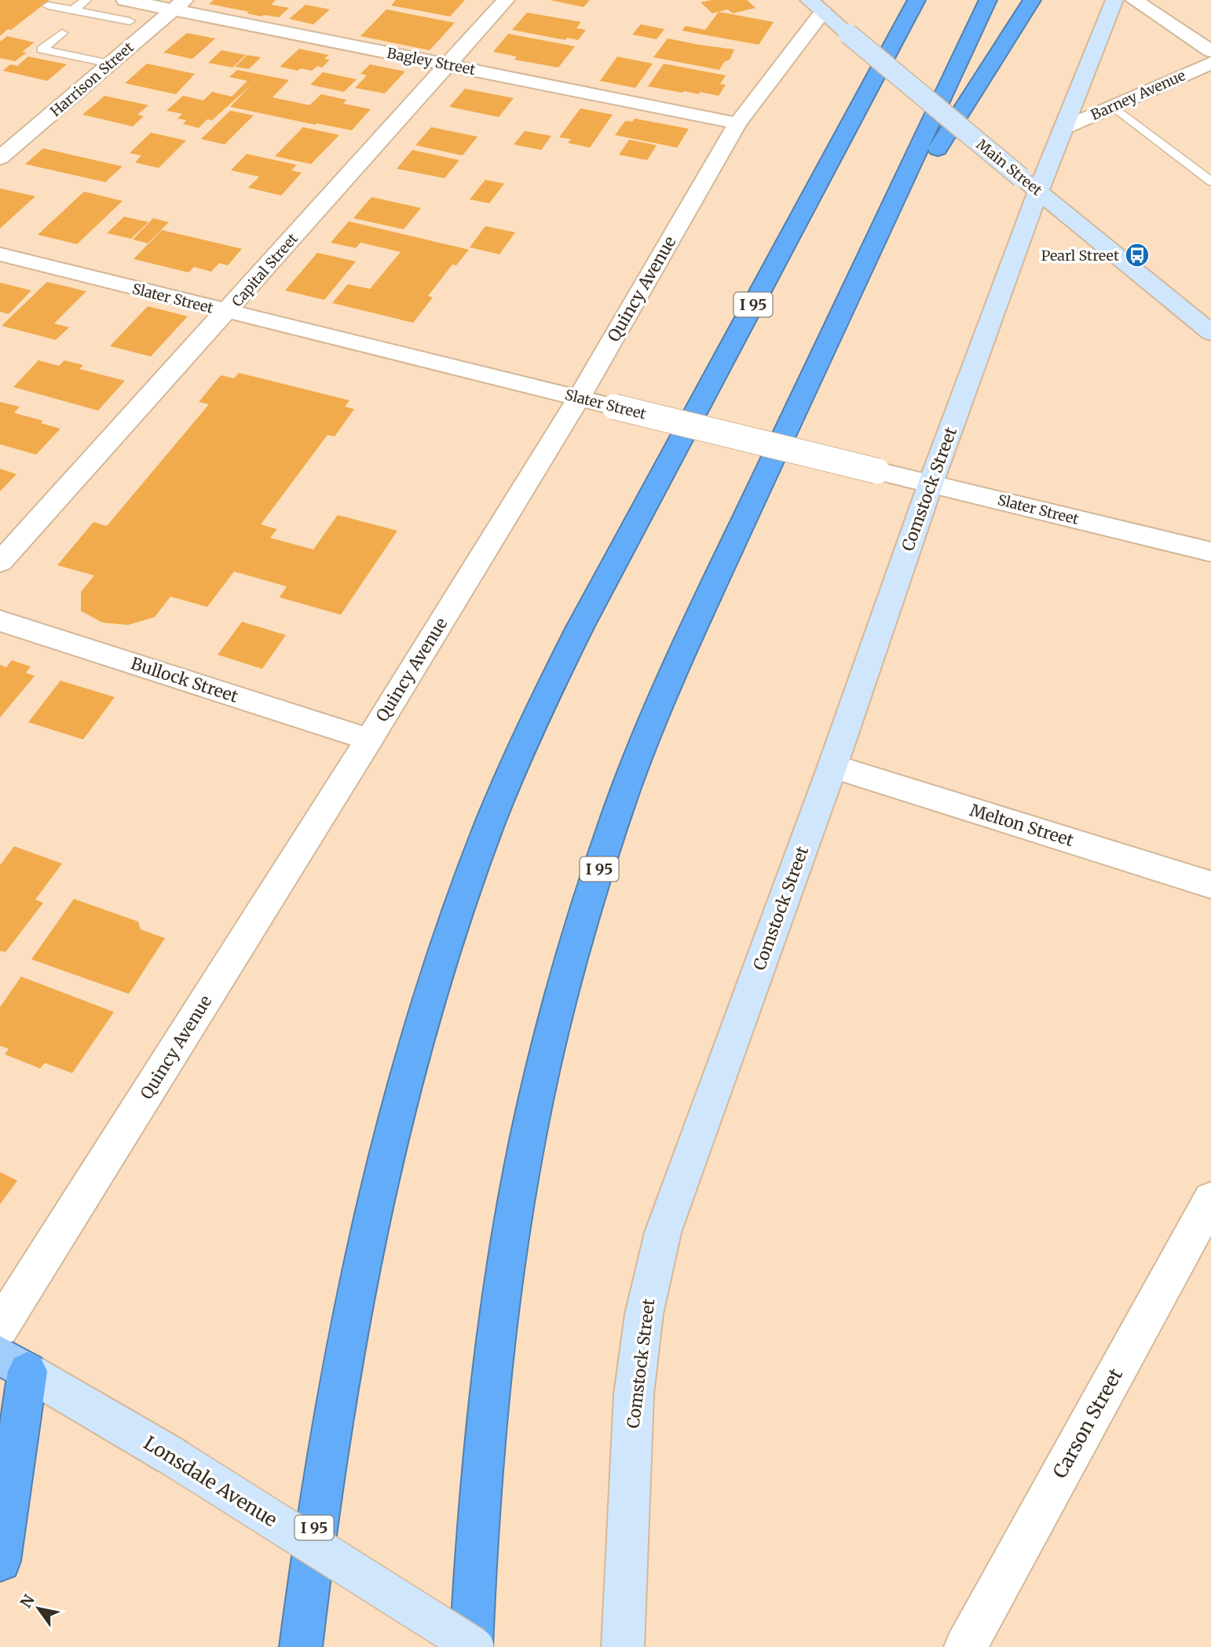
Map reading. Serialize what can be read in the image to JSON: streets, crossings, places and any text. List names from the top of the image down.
{
  "streets": {
    "highway": ["I 95"],
    "main road": ["Main Street", "Comstock Street", "Lonsdale Avenue"],
    "street": [
      "Bagley Street",
      "Harrison Street",
      "Barney Avenue",
      "Capital Street",
      "Quincy Avenue",
      "Slater Street",
      "Bullock Street",
      "Melton Street",
      "Carson Street"
    ]
  },
  "crossings": [
    ["Bagley Street", "Harrison Street"],
    ["Bagley Street", "Capital Street"],
    ["Bagley Street", "Quincy Avenue"],
    ["Main Street", "Quincy Avenue"],
    ["Main Street", "Comstock Street"],
    ["Capital Street", "Slater Street"],
    ["Quincy Avenue", "Slater Street"],
    ["Quincy Avenue", "Bullock Street"],
    ["Slater Street", "Comstock Street"],
    ["I 95", "Lonsdale Avenue"],
    ["Comstock Street", "Melton Street"]
  ],
  "places": {
    "bus stop": ["Pearl Street"]
  },
  "north": "top left"
}
